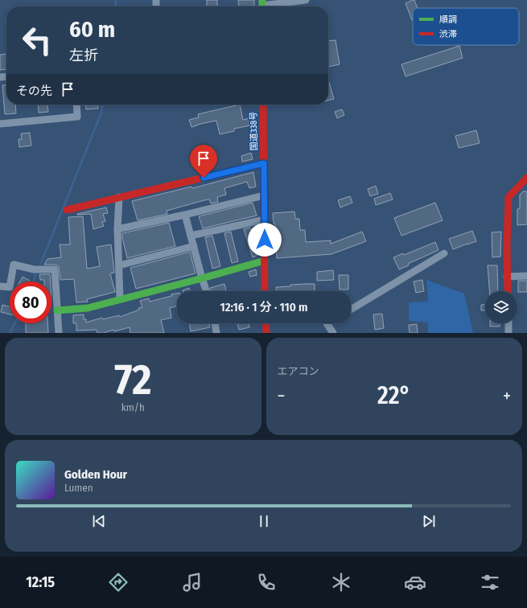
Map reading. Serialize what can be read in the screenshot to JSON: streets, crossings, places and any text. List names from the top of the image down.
{
  "streets": {
    "main road": ["国道338号"]
  },
  "legend": ["順調", "渋滞"],
  "page": {
    "turn": ["60 m", "左折"],
    "then": "その先",
    "limit": "80",
    "trip": "12:16 · 1 分 · 110 m",
    "tile": [
      ["72", "km/h"],
      "エアコン"
    ],
    "heat": ["−", "22°", "+"],
    "song": ["Golden Hour", "Lumen"],
    "tabs": "12:15"
  }
}
